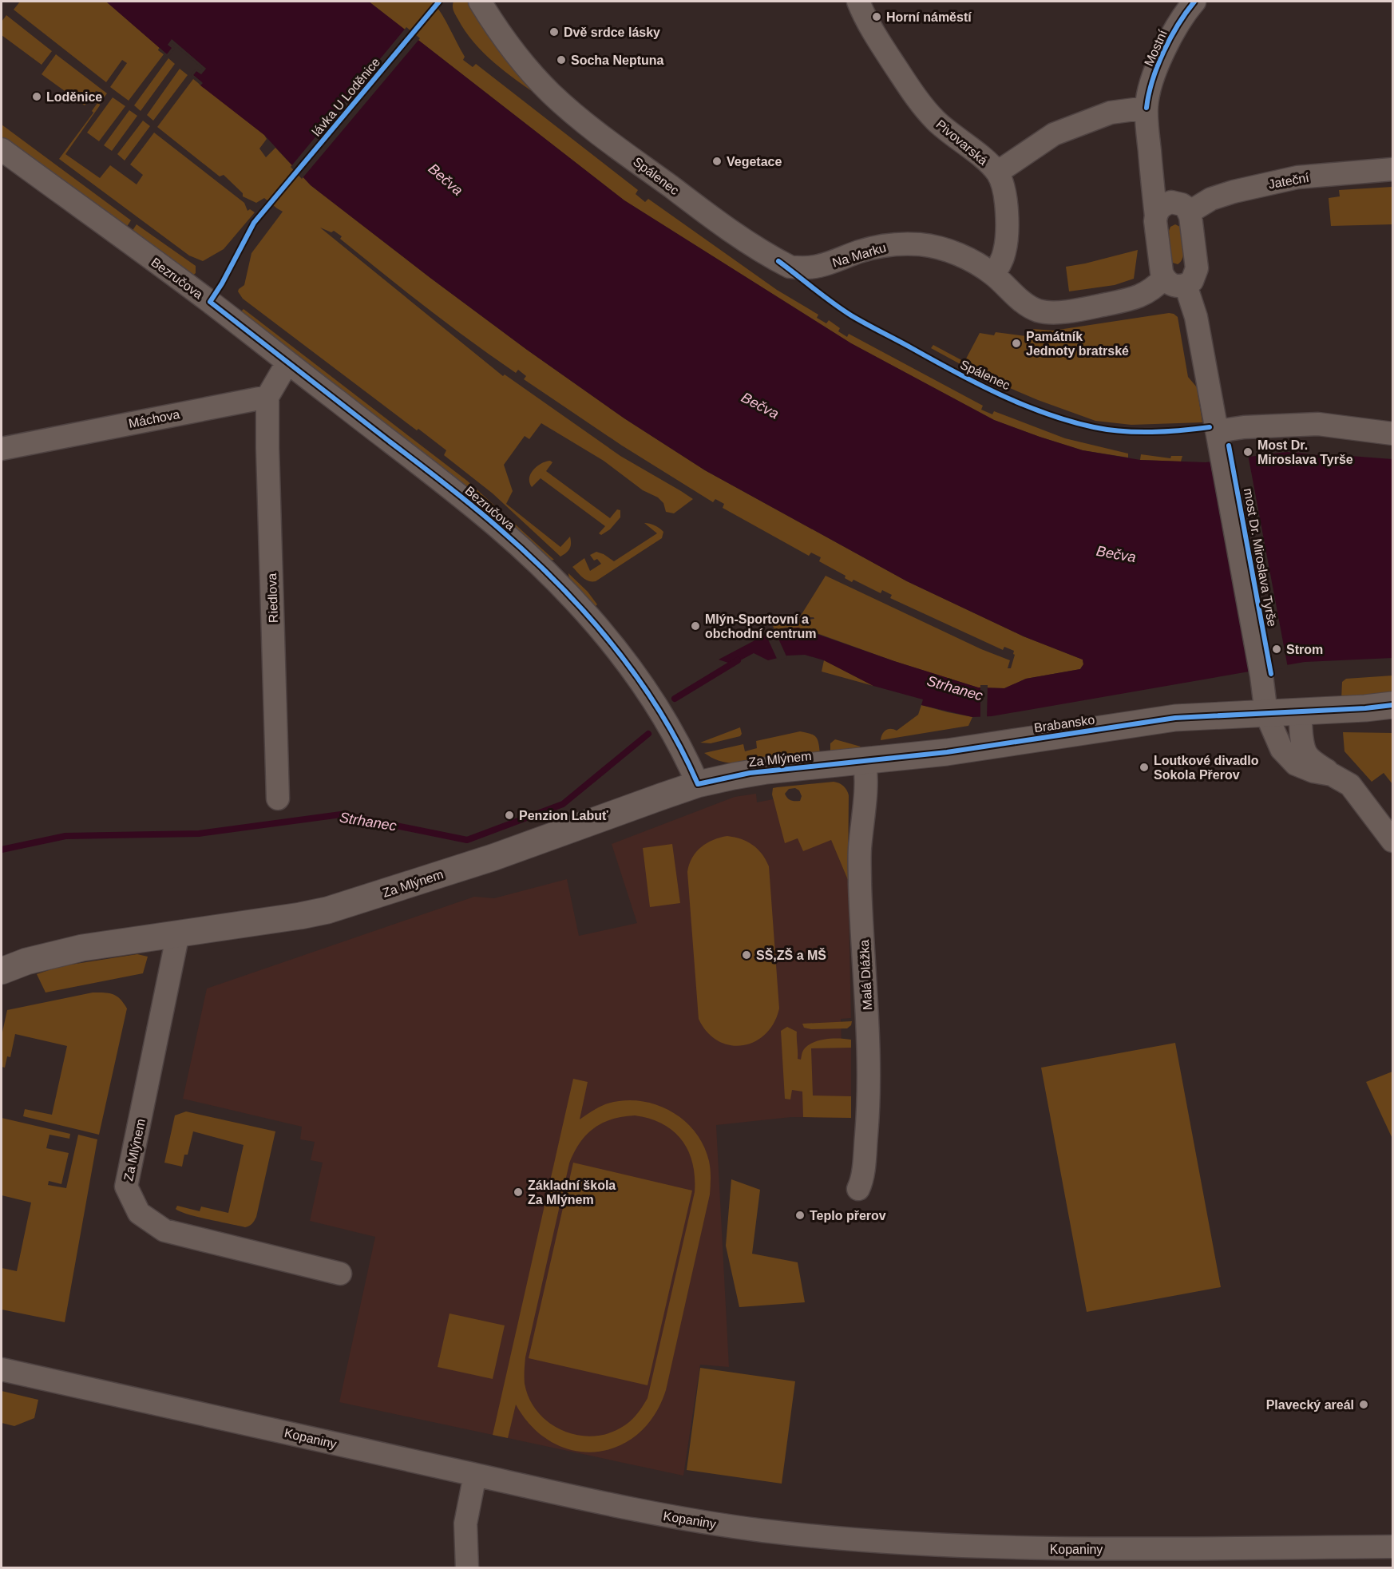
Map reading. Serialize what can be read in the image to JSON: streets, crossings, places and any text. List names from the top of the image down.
{
  "streets": {
    "street": [
      "Mostní",
      "Pivovarská",
      "Spálenec",
      "Jateční",
      "Na Marku",
      "Bezručova",
      "Máchova",
      "most Dr. Miroslava Tyrše",
      "Riedlova",
      "Brabansko",
      "Za Mlýnem",
      "Malá Dlážka",
      "Kopaniny"
    ],
    "cycle path": ["lávka U Loděnice"]
  },
  "crossings": [
    ["Mostní", "Pivovarská"],
    ["Mostní", "Na Marku"],
    ["Spálenec", "Na Marku"],
    ["Bezručova", "Za Mlýnem"],
    ["Máchova", "Riedlova"],
    ["most Dr. Miroslava Tyrše", "Brabansko"],
    ["Brabansko", "Za Mlýnem"],
    ["Brabansko", "Malá Dlážka"],
    ["Za Mlýnem", "Malá Dlážka"]
  ],
  "water": ["Bečva", "Strhanec"],
  "places": [
    "Horní náměstí",
    "Dvě srdce lásky",
    "Socha Neptuna",
    "Loděnice",
    "Vegetace",
    "Památník Jednoty bratrské",
    "Most Dr. Miroslava Tyrše",
    "Mlýn-Sportovní a obchodní centrum",
    "Strom",
    "Loutkové divadlo Sokola Přerov",
    "Penzion Labuť",
    "SŠ,ZŠ a MŠ",
    "Základní škola Za Mlýnem",
    "Teplo přerov",
    "Plavecký areál"
  ]
}
